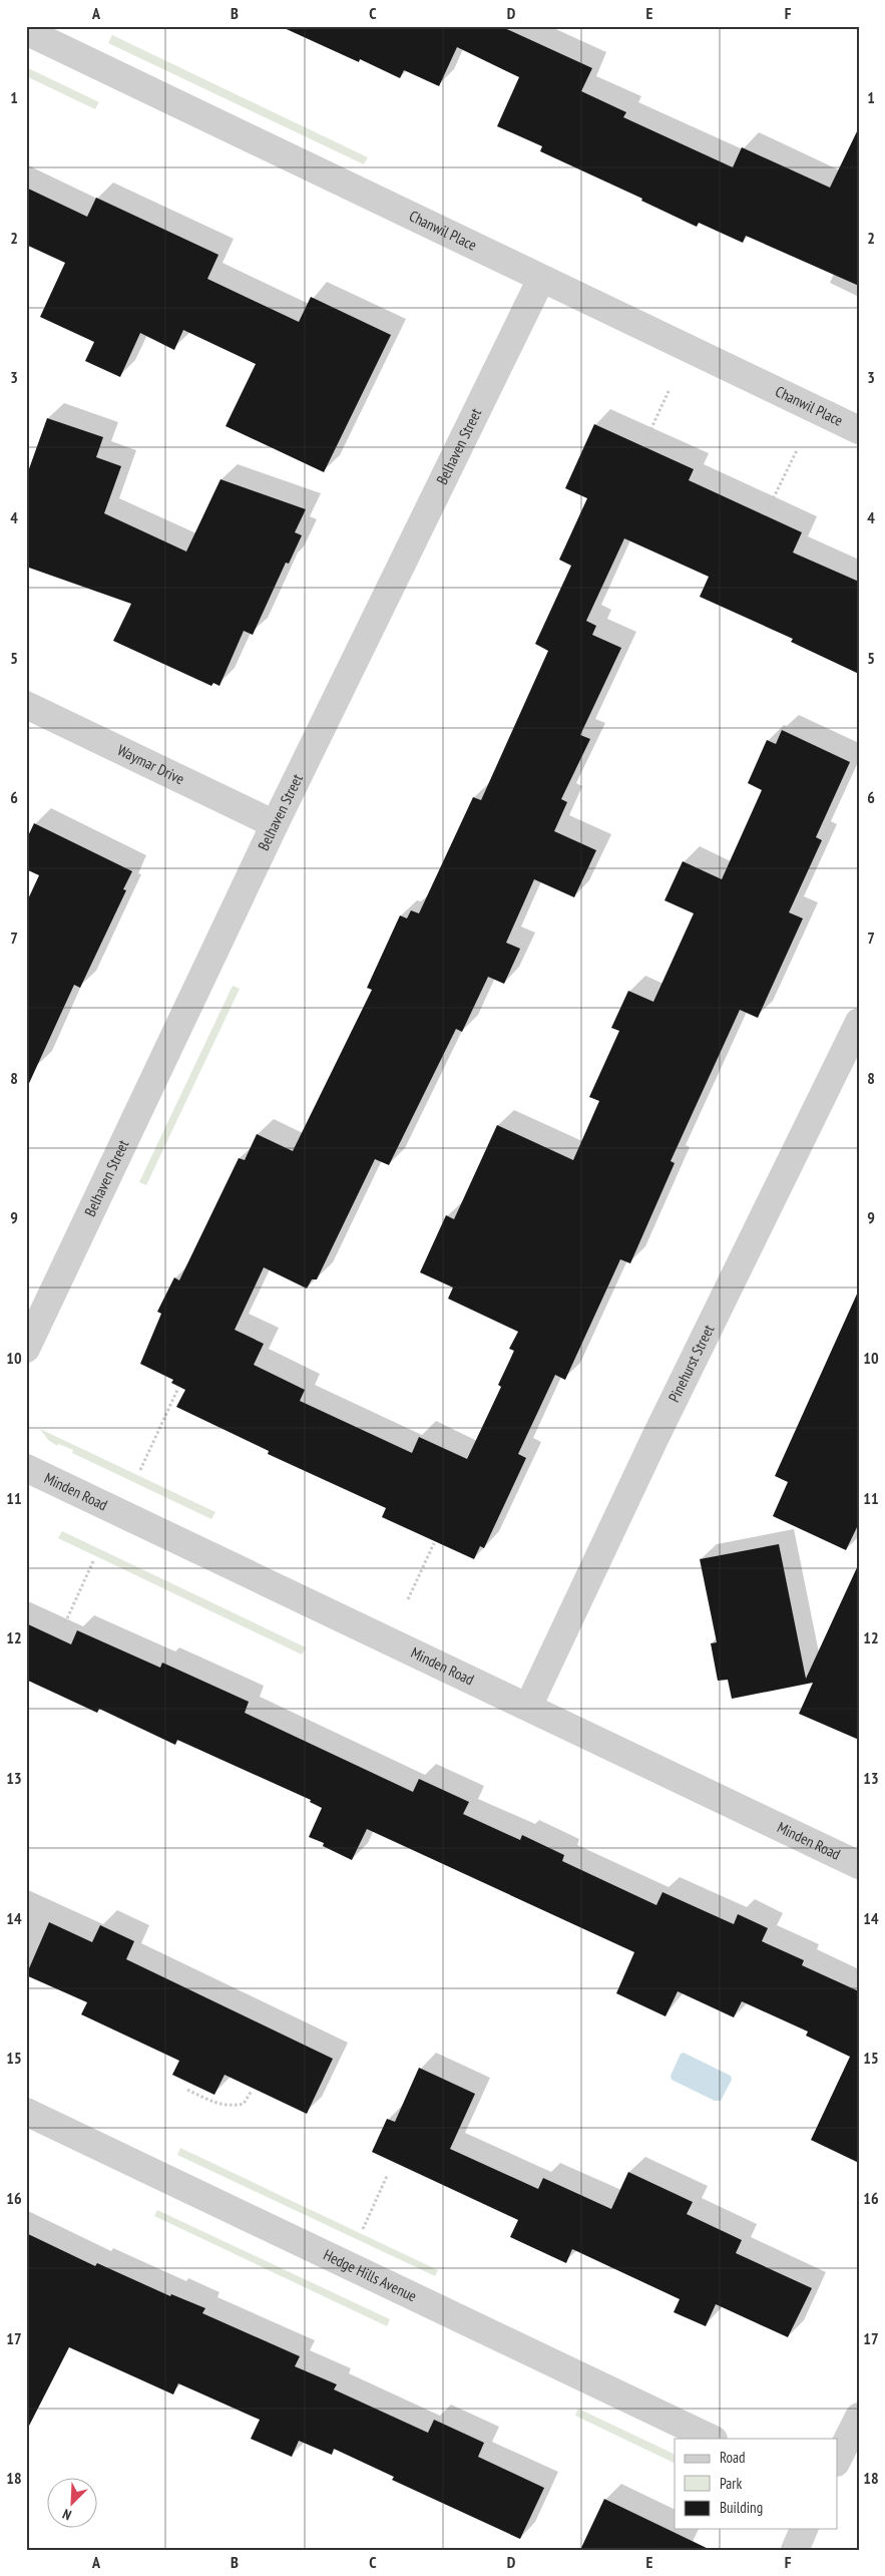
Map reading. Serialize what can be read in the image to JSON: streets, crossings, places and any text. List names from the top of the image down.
{
  "streets": {
    "street": [
      "Chanwil Place",
      "Belhaven Street",
      "Waymar Drive",
      "Pinehurst Street",
      "Minden Road",
      "Hedge Hills Avenue"
    ]
  },
  "crossings": [
    ["Chanwil Place", "Belhaven Street"],
    ["Belhaven Street", "Waymar Drive"],
    ["Pinehurst Street", "Minden Road"]
  ],
  "legend": ["Road", "Park", "Building"],
  "north": "bottom left",
  "grid": {
    "columns": [
      "A",
      "B",
      "C",
      "D",
      "E",
      "F"
    ],
    "rows": [
      "1",
      "2",
      "3",
      "4",
      "5",
      "6",
      "7",
      "8",
      "9",
      "10",
      "11",
      "12",
      "13",
      "14",
      "15",
      "16",
      "17",
      "18"
    ]
  }
}
